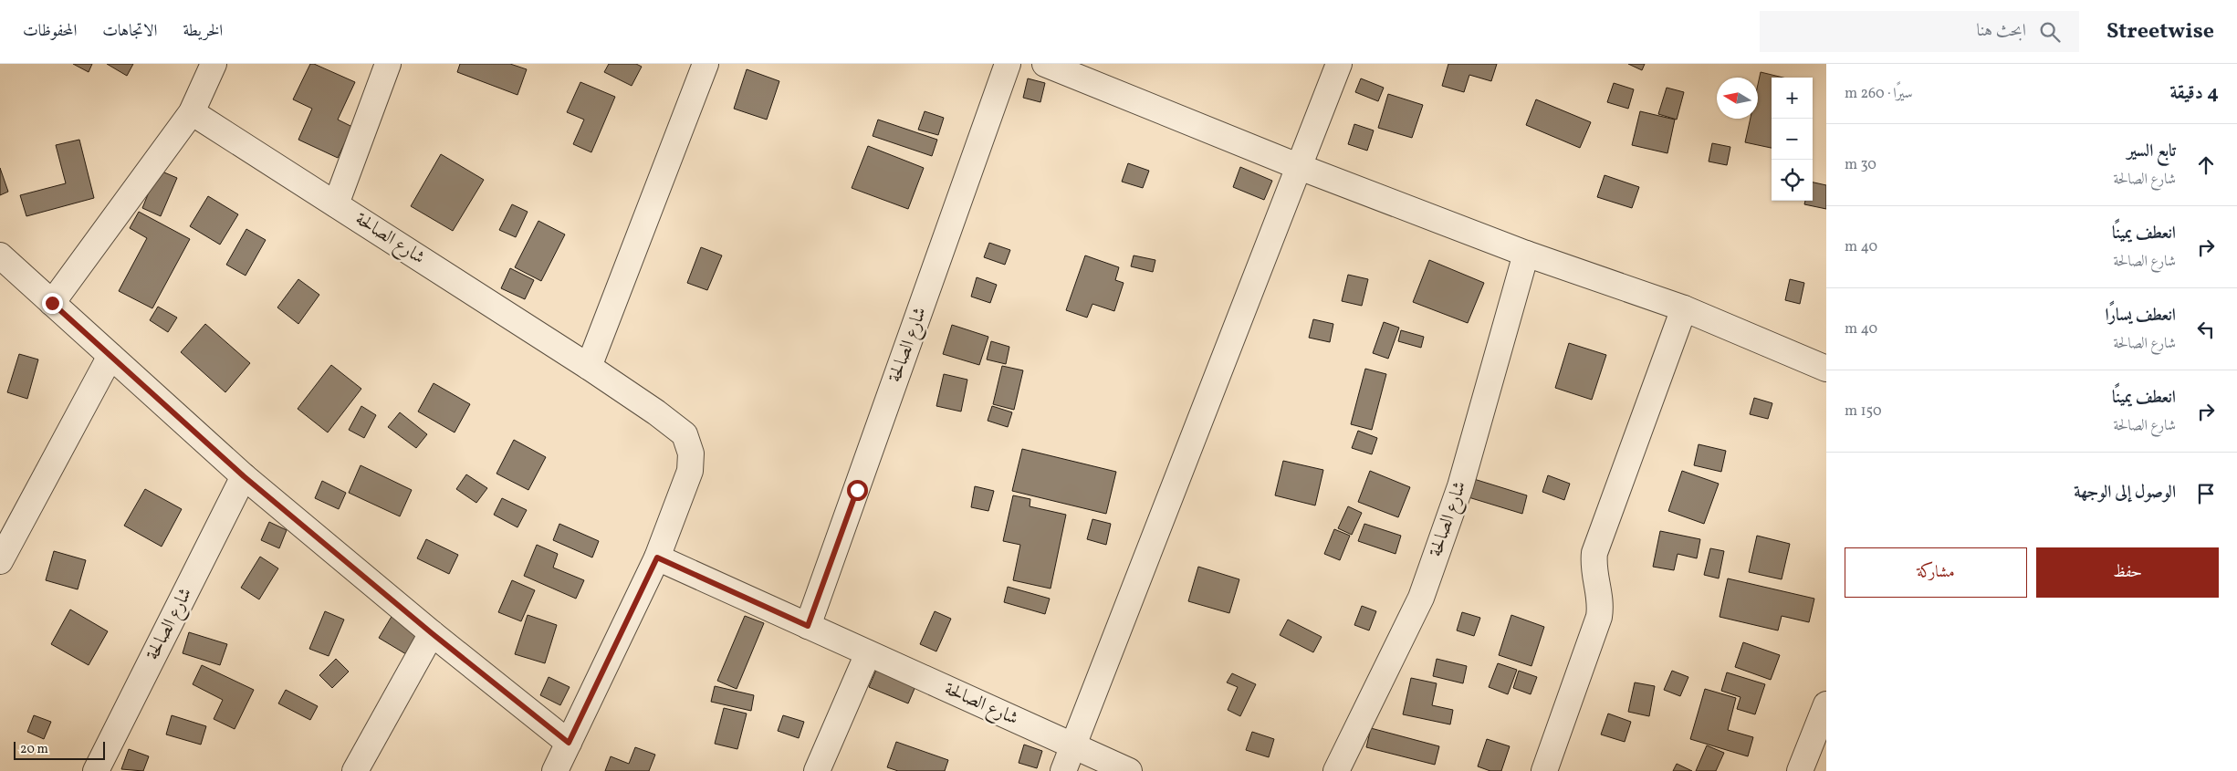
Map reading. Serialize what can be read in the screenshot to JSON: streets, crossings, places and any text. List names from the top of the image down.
{
  "streets": {
    "street": ["شارع الصالحة"]
  },
  "scale_bar": "20 m",
  "north": "left",
  "page": {
    "header": "Streetwise",
    "search": "ابحث هنا",
    "nav": ["الخريطة", "الاتجاهات", "المحفوظات"],
    "heading": ["4 دقيقة", "سيرًا · 260 m"],
    "map_buttons": ["+", "−"],
    "list": [
      ["تابع السير", "شارع الصالحة", "30 m"],
      ["انعطف يمينًا", "شارع الصالحة", "40 m"],
      ["انعطف يسارًا", "شارع الصالحة", "40 m"],
      ["انعطف يمينًا", "شارع الصالحة", "150 m"],
      "الوصول إلى الوجهة"
    ],
    "buttons": ["حفظ", "مشاركة"],
    "scale": "20 m"
  }
}
